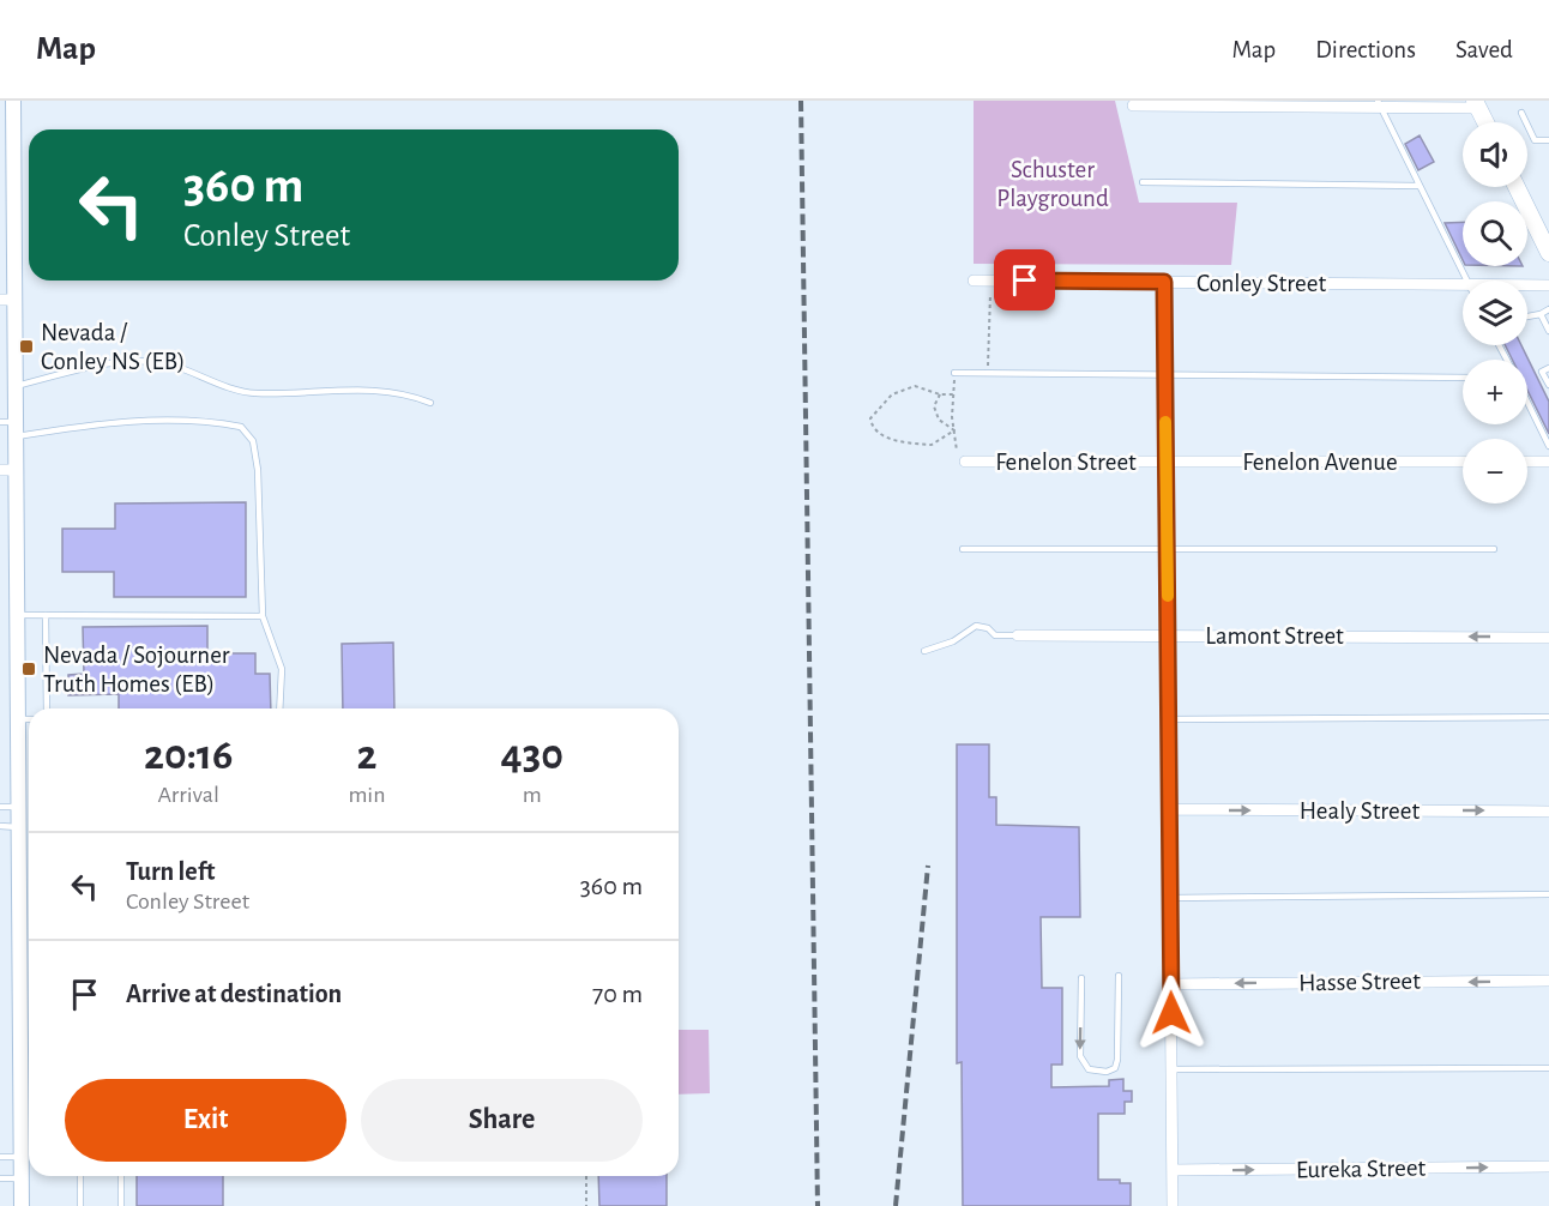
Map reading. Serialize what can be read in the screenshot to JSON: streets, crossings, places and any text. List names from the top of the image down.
{
  "streets": {
    "street": [
      "Conley Street",
      "Fenelon Street",
      "Fenelon Avenue",
      "Lamont Street",
      "Healy Street",
      "Hasse Street",
      "Eureka Street"
    ]
  },
  "crossings": [
    ["Fenelon Street", "Fenelon Avenue"]
  ],
  "one_way": [
    "Lamont Street",
    "Healy Street",
    "Hasse Street",
    "Eureka Street"
  ],
  "parks": ["Schuster Playground"],
  "places": {
    "transit": ["Nevada / Conley NS (EB)", "Nevada / Sojourner Truth Homes (EB)"]
  },
  "page": {
    "header": "Map",
    "nav": ["Map", "Directions", "Saved"],
    "map_buttons": ["+", "−"],
    "turn": ["360 m", "Conley Street"],
    "eta": [
      "20:16",
      "Arrival",
      "2",
      "min",
      "430",
      "m"
    ],
    "list": [
      {
        "name": "Turn left",
        "note": "Conley Street",
        "value": "360 m"
      },
      {
        "name": "Arrive at destination",
        "value": "70 m"
      }
    ],
    "buttons": ["Exit", "Share"]
  }
}
